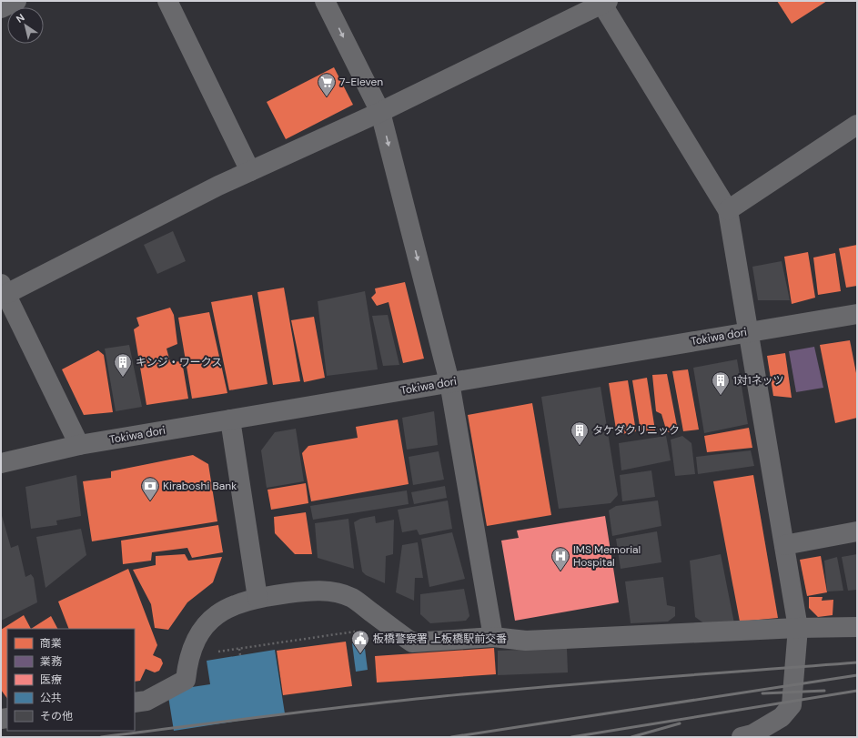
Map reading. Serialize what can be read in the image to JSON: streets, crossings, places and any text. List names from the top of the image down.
{
  "streets": {
    "street": ["Tokiwa dori"]
  },
  "places": {
    "supermarket": ["7-Eleven"],
    "building": ["キンジ・ワークス", "1対1ネッツ", "タケダクリニック"],
    "bank": ["Kiraboshi Bank"],
    "hospital": ["IMS Memorial Hospital"],
    "public building": ["板橋警察署 上板橋駅前交番"]
  },
  "legend": [
    "商業",
    "業務",
    "医療",
    "公共",
    "その他"
  ],
  "north": "top left"
}
